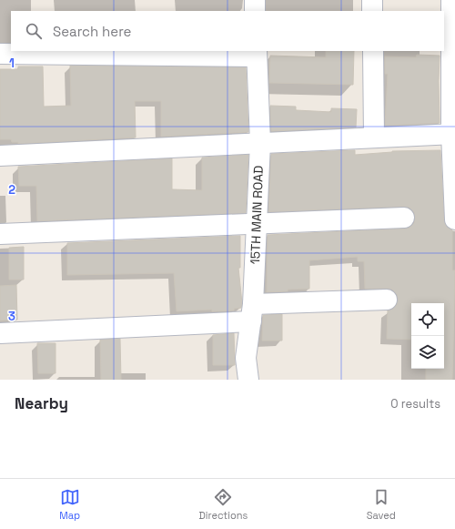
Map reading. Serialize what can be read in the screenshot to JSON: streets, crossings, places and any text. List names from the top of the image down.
{
  "streets": {
    "street": ["15TH MAIN ROAD"]
  },
  "page": {
    "search": "Search here",
    "heading": ["Nearby", "0 results"],
    "nav": ["Map", "Directions", "Saved"]
  },
  "grid": {
    "rows": ["1", "2", "3"]
  }
}
